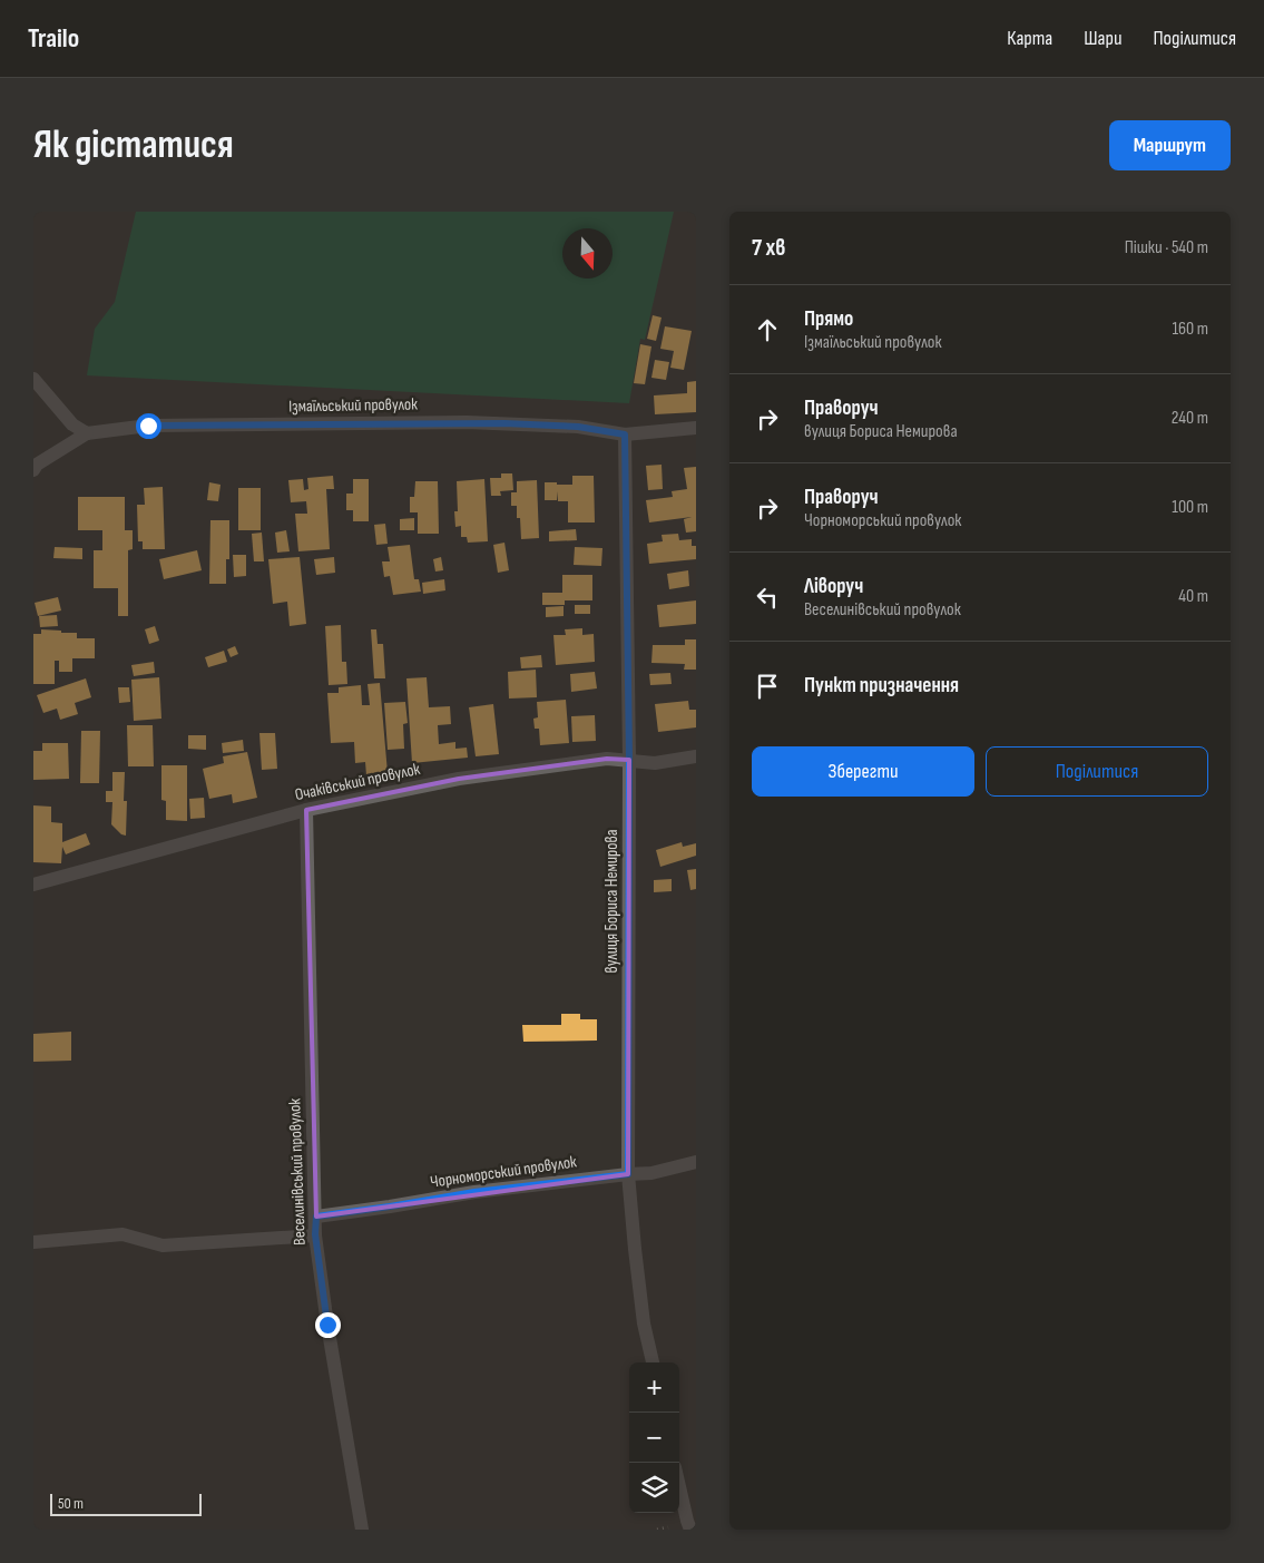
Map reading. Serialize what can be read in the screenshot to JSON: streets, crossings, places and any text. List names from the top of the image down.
{
  "streets": {
    "street": [
      "Ізмаїльський провулок",
      "Очаківський провулок",
      "вулиця Бориса Немирова",
      "Веселинівський провулок",
      "Чорноморський провулок"
    ]
  },
  "crossings": [
    ["Ізмаїльський провулок", "вулиця Бориса Немирова"],
    ["Очаківський провулок", "вулиця Бориса Немирова"],
    ["Очаківський провулок", "Веселинівський провулок"],
    ["вулиця Бориса Немирова", "Чорноморський провулок"],
    ["Веселинівський провулок", "Чорноморський провулок"]
  ],
  "scale_bar": "50 m",
  "north": "bottom",
  "page": {
    "header": "Trailo",
    "nav": ["Карта", "Шари", "Поділитися"],
    "buttons": [
      "Маршрут",
      ["Зберегти", "Поділитися"]
    ],
    "title": "Як дістатися",
    "heading": ["7 хв", "Пішки · 540 m"],
    "list": [
      ["Прямо", "Ізмаїльський провулок", "160 m"],
      ["Праворуч", "вулиця Бориса Немирова", "240 m"],
      ["Праворуч", "Чорноморський провулок", "100 m"],
      ["Ліворуч", "Веселинівський провулок", "40 m"],
      "Пункт призначення"
    ],
    "map_buttons": ["+", "−"],
    "scale": "50 m"
  }
}
